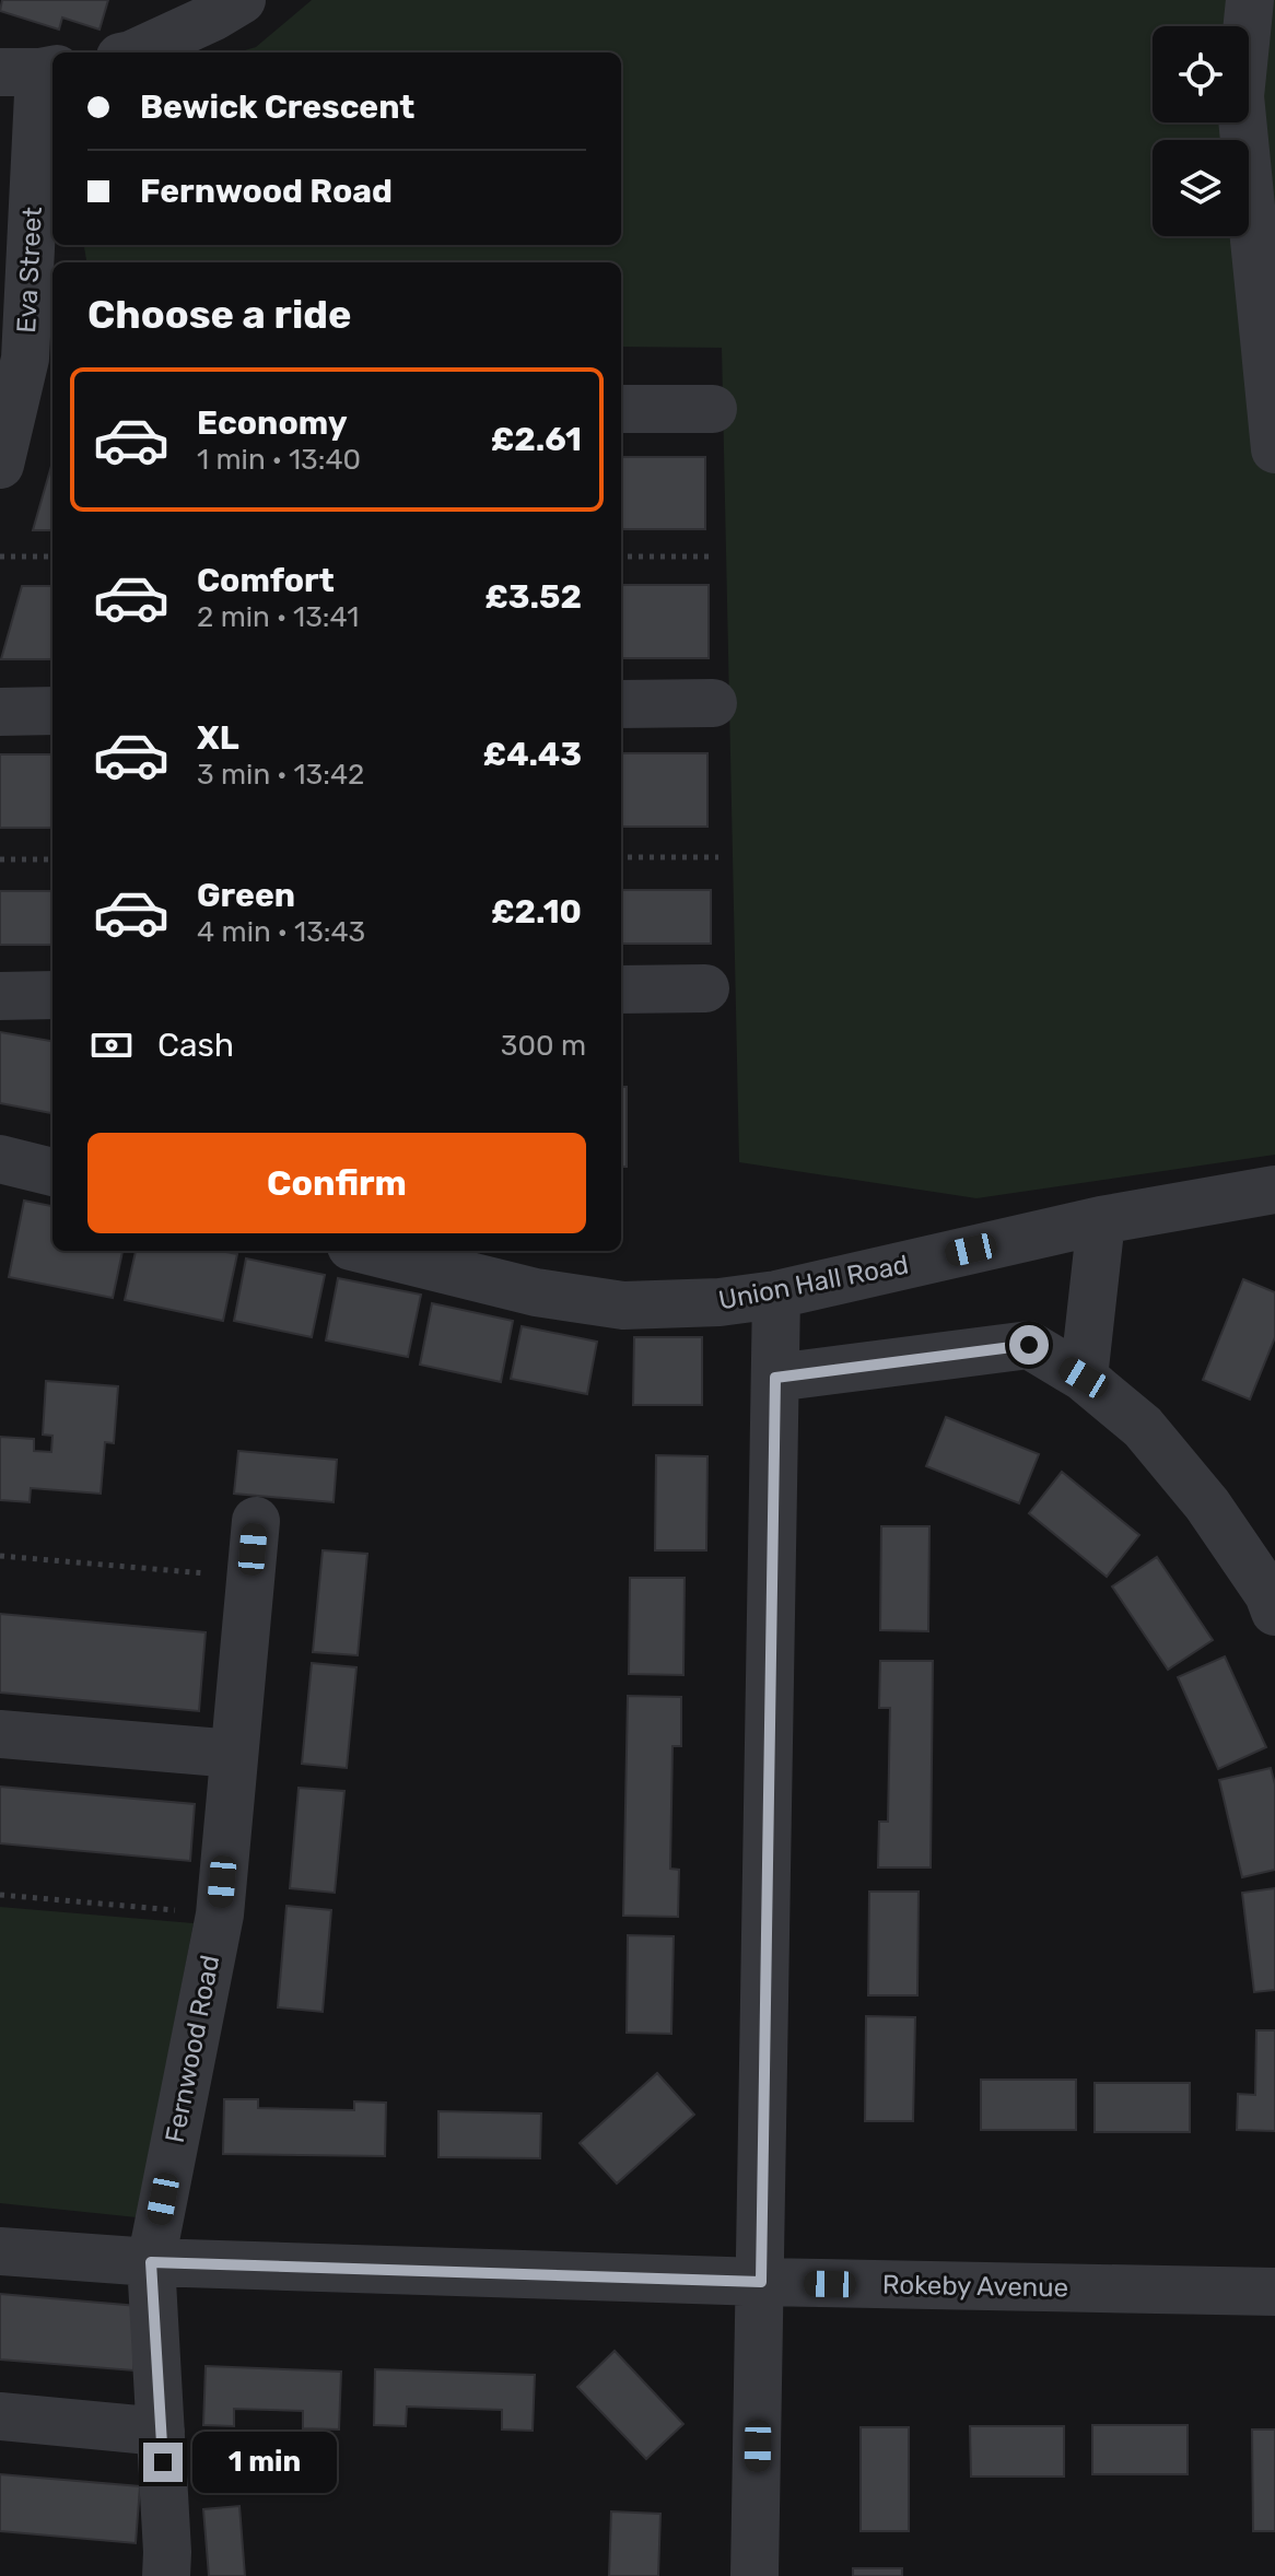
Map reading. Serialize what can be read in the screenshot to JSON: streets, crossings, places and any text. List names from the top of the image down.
{
  "streets": {
    "street": [
      "Eva Street",
      "Union Hall Road",
      "Fernwood Road",
      "Rokeby Avenue"
    ]
  },
  "crossings": [
    ["Fernwood Road", "Rokeby Avenue"]
  ],
  "page": {
    "banner": ["Bewick Crescent", "Fernwood Road"],
    "heading": "Choose a ride",
    "list": [
      {
        "name": "Economy",
        "note": "1 min · 13:40",
        "value": "£2.61"
      },
      {
        "name": "Comfort",
        "note": "2 min · 13:41",
        "value": "£3.52"
      },
      {
        "name": "XL",
        "note": "3 min · 13:42",
        "value": "£4.43"
      },
      {
        "name": "Green",
        "note": "4 min · 13:43",
        "value": "£2.10"
      }
    ],
    "pay": ["Cash", "300 m"],
    "buttons": "Confirm",
    "bubble": "1 min"
  }
}
